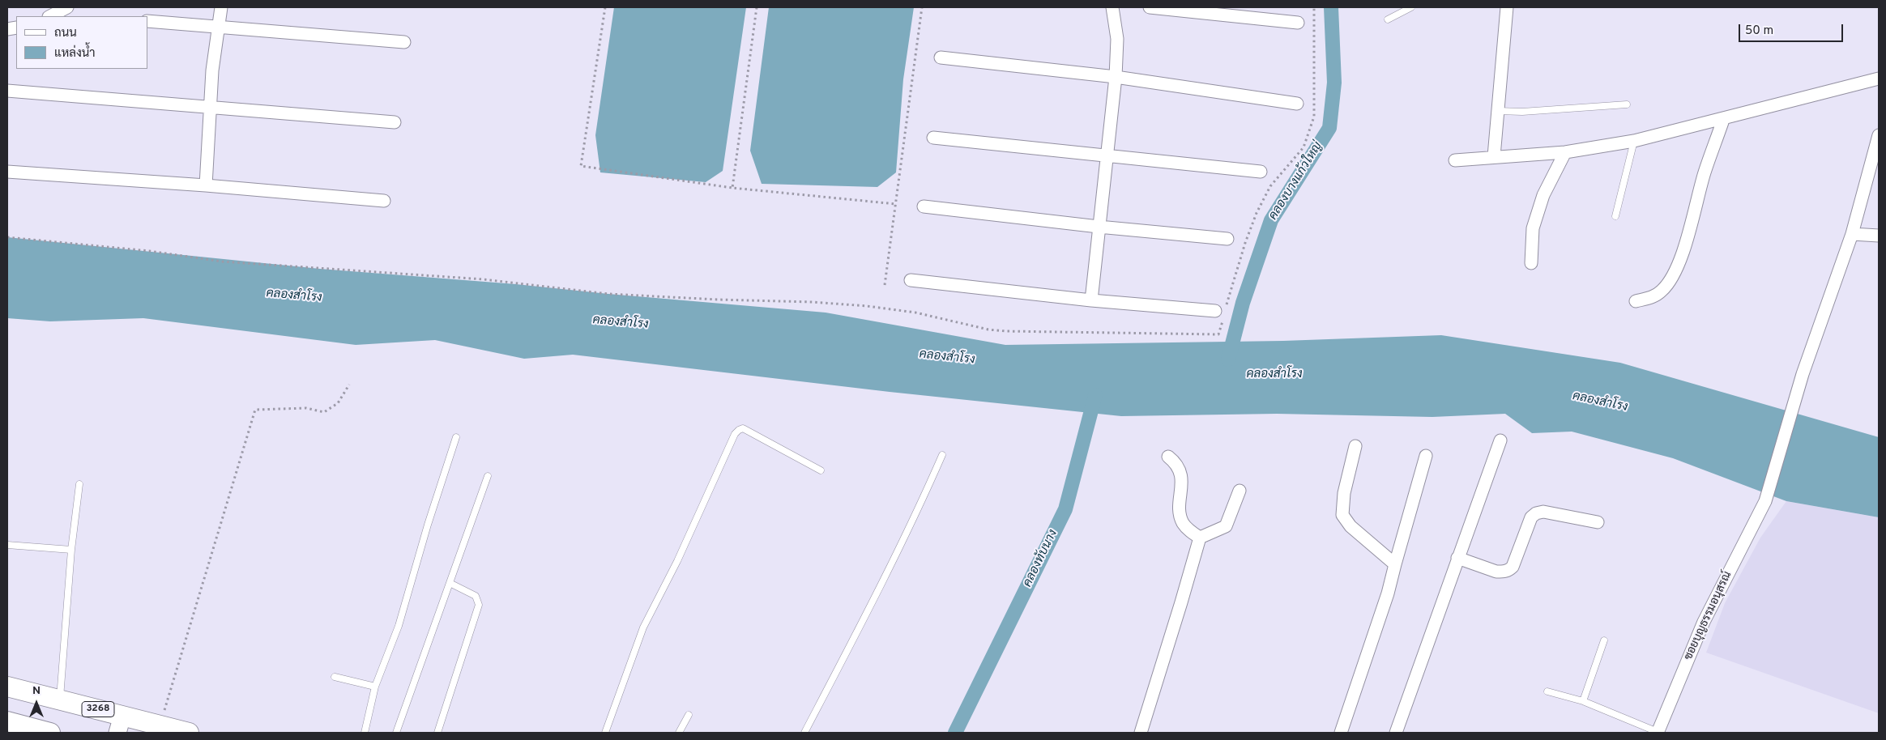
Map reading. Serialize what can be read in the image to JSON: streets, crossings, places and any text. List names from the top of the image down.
{
  "streets": {
    "main road": ["3268"],
    "street": ["ซอยบุญธรรมอนุสรณ์"]
  },
  "water": ["คลองบางแก้วใหญ่", "คลองสำโรง", "คลองทับนาง"],
  "legend": ["ถนน", "แหล่งน้ำ"],
  "scale_bar": "50 m",
  "north": "top"
}
